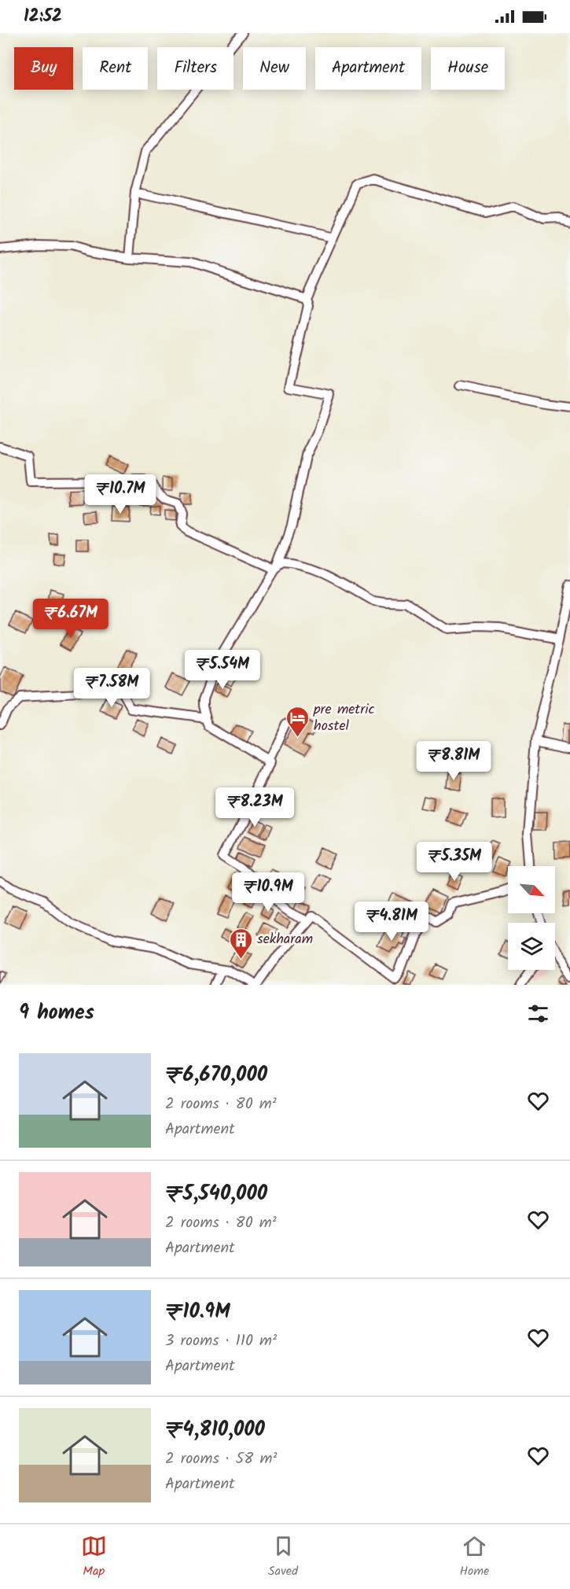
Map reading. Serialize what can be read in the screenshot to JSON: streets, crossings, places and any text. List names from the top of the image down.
{
  "places": {
    "hotel": ["pre metric hostel"],
    "building": ["sekharam"]
  },
  "north": "bottom right",
  "page": {
    "status": "12:52",
    "chip": [
      "Buy",
      "Rent",
      "Filters",
      "New",
      "Apartment",
      "House"
    ],
    "price": [
      "₹10.7M",
      "₹6.67M",
      "₹5.54M",
      "₹7.58M",
      "₹8.81M",
      "₹8.23M",
      "₹5.35M",
      "₹10.9M",
      "₹4.81M"
    ],
    "heading": "9 homes",
    "list": [
      {
        "name": "₹6,670,000",
        "note": "2 rooms · 80 m² · Apartment"
      },
      {
        "name": "₹5,540,000",
        "note": "2 rooms · 80 m² · Apartment"
      },
      {
        "name": "₹10.9M",
        "note": "3 rooms · 110 m² · Apartment"
      },
      {
        "name": "₹4,810,000",
        "note": "2 rooms · 58 m² · Apartment"
      }
    ],
    "tabs": ["Map", "Saved", "Home"]
  }
}
